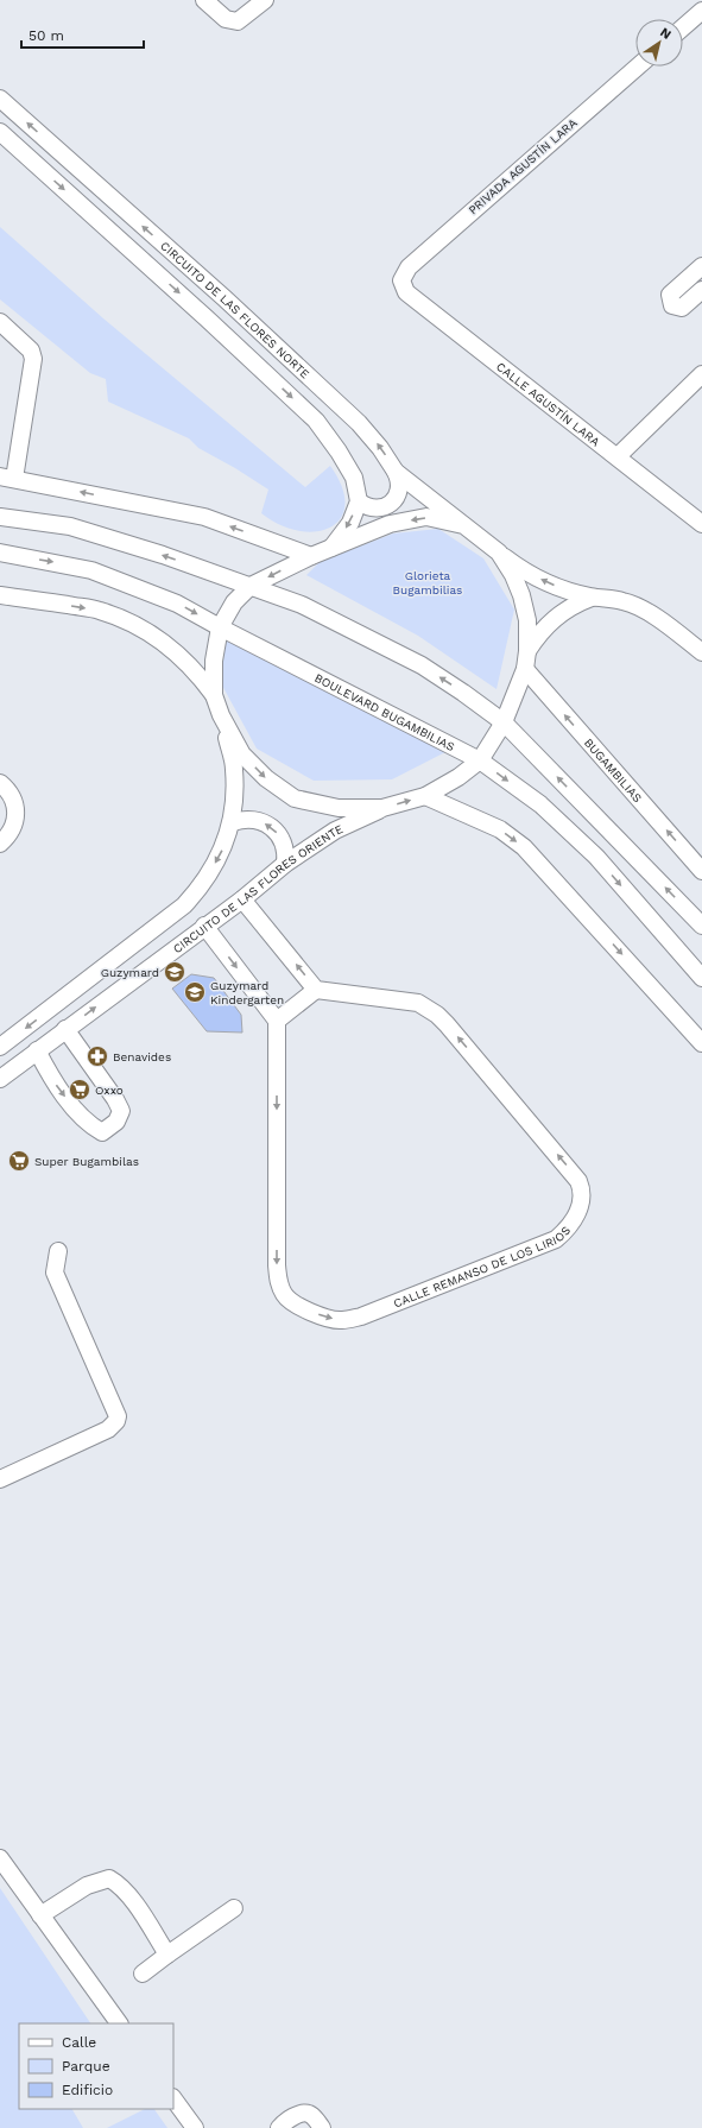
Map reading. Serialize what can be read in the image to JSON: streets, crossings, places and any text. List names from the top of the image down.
{
  "streets": {
    "street": [
      "PRIVADA AGUSTÍN LARA",
      "CIRCUITO DE LAS FLORES NORTE",
      "CALLE AGUSTÍN LARA",
      "BOULEVARD BUGAMBILIAS",
      "BUGAMBILIAS",
      "CIRCUITO DE LAS FLORES ORIENTE",
      "CALLE REMANSO DE LOS LIRIOS"
    ]
  },
  "crossings": [
    ["PRIVADA AGUSTÍN LARA", "CALLE AGUSTÍN LARA"]
  ],
  "parks": ["Glorieta Bugambilias"],
  "places": {
    "school or university": ["Guzymard", "Guzymard Kindergarten"],
    "pharmacy": ["Benavides"],
    "supermarket": ["Oxxo", "Super Bugambilas"]
  },
  "legend": ["Calle", "Parque", "Edificio"],
  "scale_bar": "50 m",
  "north": "top right"
}
